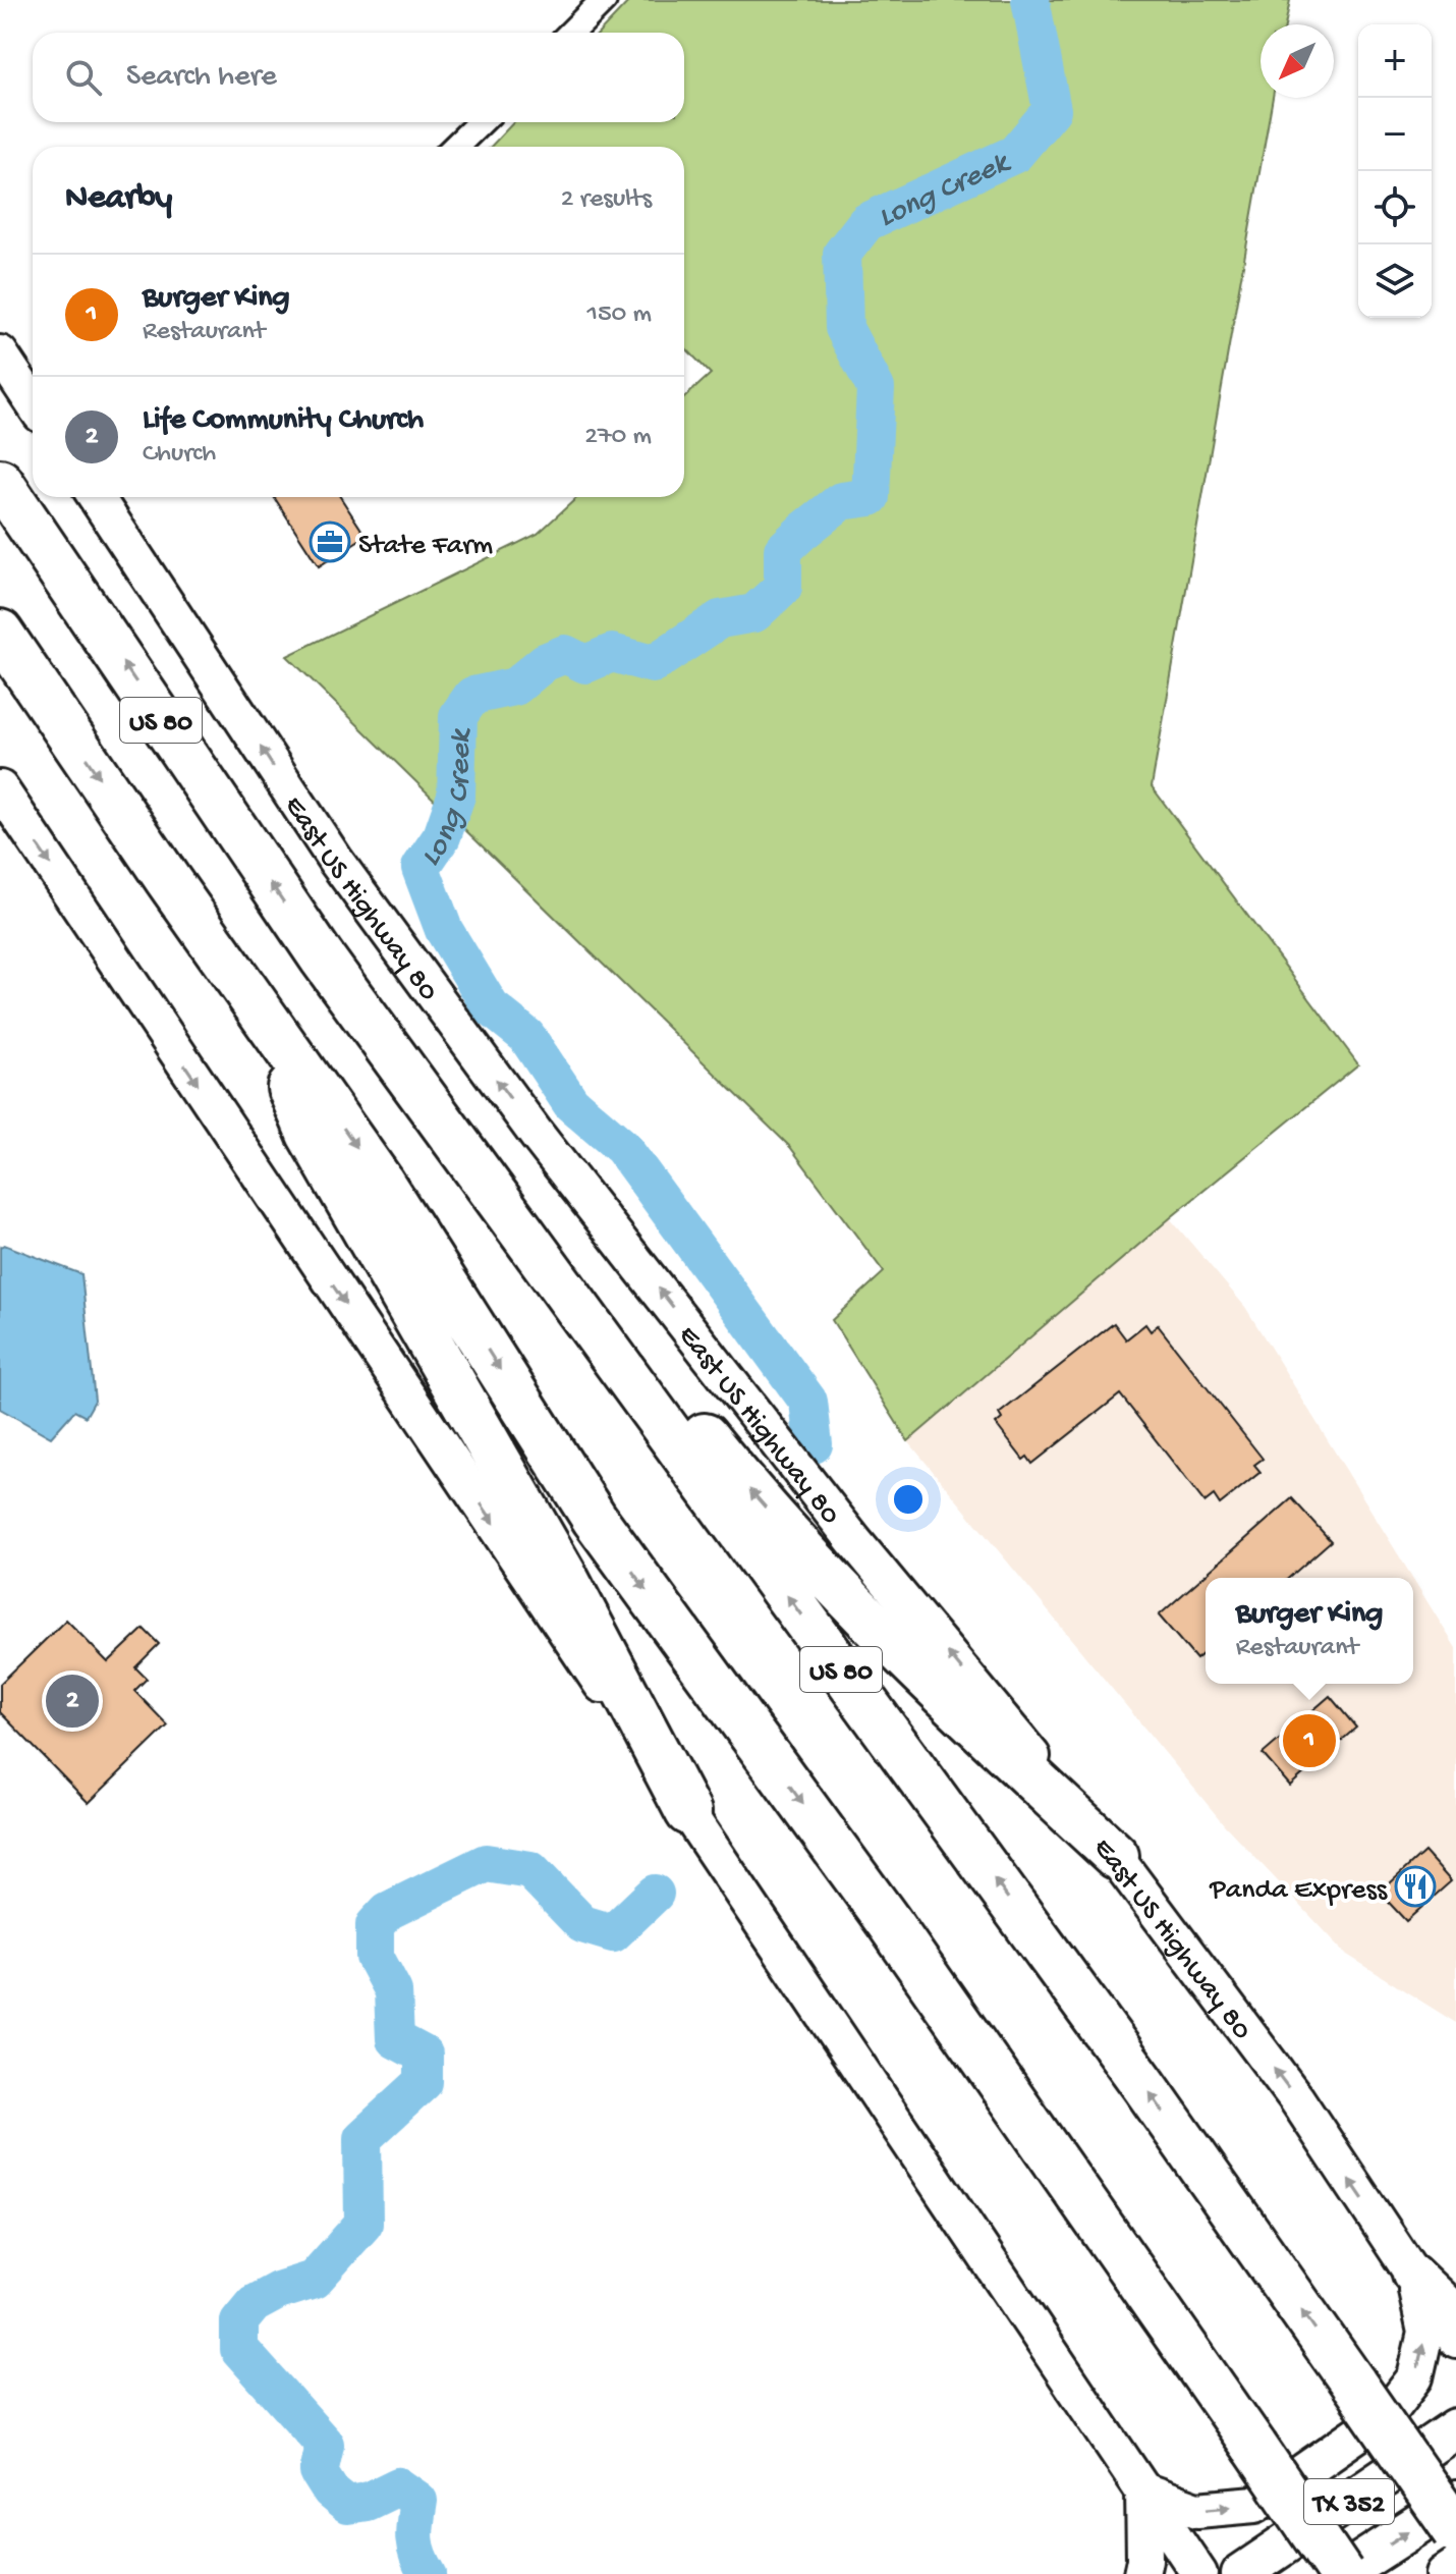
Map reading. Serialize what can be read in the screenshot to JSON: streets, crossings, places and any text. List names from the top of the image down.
{
  "streets": {
    "highway": ["US 80"],
    "main road": ["East US Highway 80", "TX 352"]
  },
  "crossings": [
    ["US 80", "TX 352"]
  ],
  "water": ["Long Creek"],
  "places": {
    "office": ["State Farm"],
    "restaurant": ["Panda Express"]
  },
  "north": "bottom left",
  "page": {
    "map_buttons": ["+", "−"],
    "search": "Search here",
    "heading": ["Nearby", "2 results"],
    "list": [
      {
        "mark": "1",
        "name": "Burger King",
        "note": "Restaurant",
        "value": "150 m"
      },
      {
        "mark": "2",
        "name": "Life Community Church",
        "note": "Church",
        "value": "270 m"
      }
    ],
    "popup": ["Burger King", "Restaurant"],
    "pins": ["2", "1"]
  }
}
